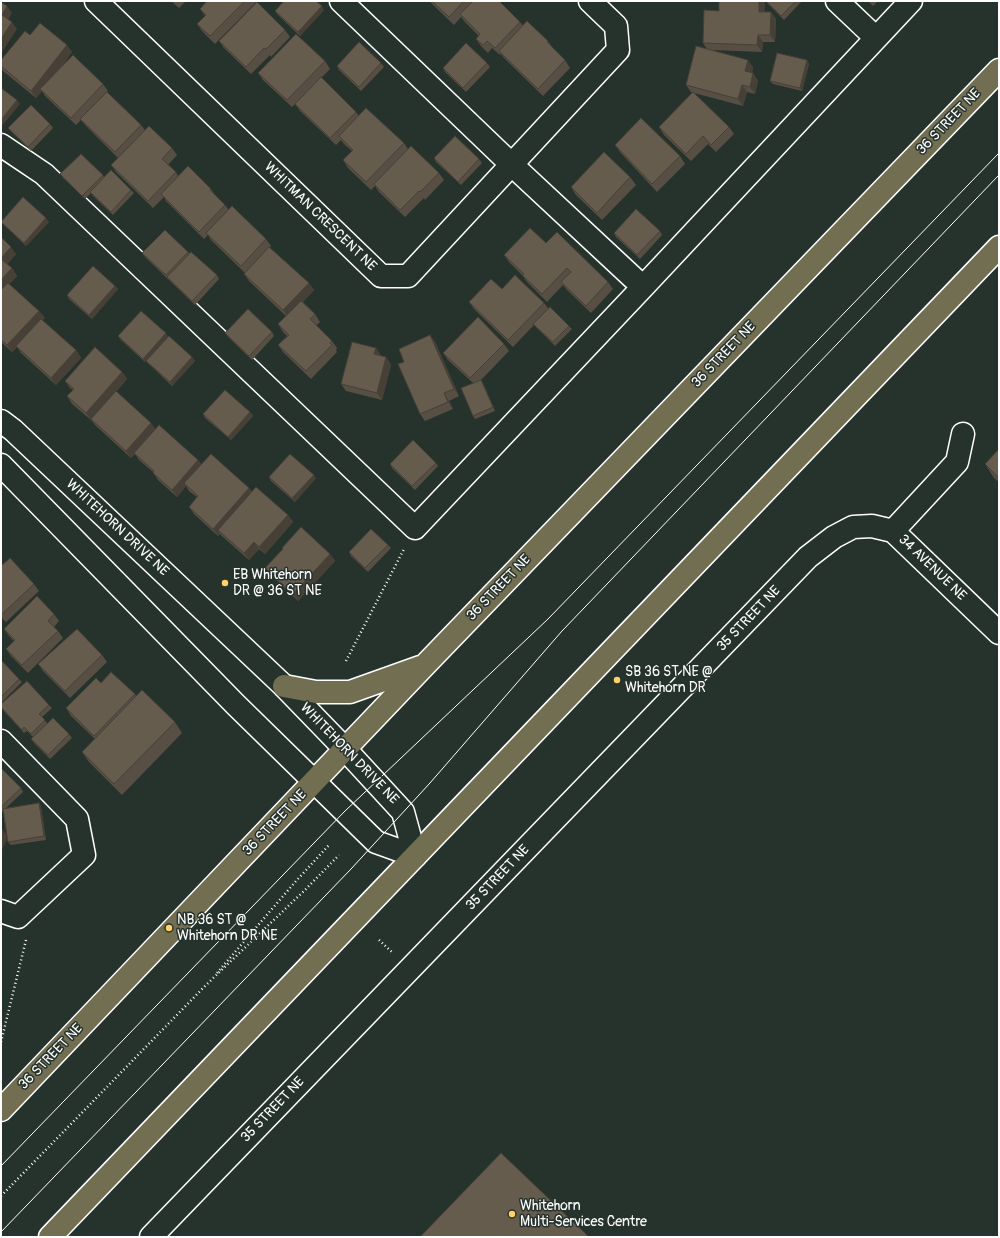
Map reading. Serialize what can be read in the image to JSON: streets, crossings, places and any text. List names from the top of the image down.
{
  "streets": {
    "main road": ["36 STREET NE"],
    "street": [
      "WHITMAN CRESCENT NE",
      "WHITEHORN DRIVE NE",
      "34 AVENUE NE",
      "35 STREET NE"
    ]
  },
  "crossings": [
    ["36 STREET NE", "WHITEHORN DRIVE NE"],
    ["34 AVENUE NE", "35 STREET NE"]
  ],
  "places": [
    "EB Whitehorn DR @ 36 ST NE",
    "SB 36 ST NE @ Whitehorn DR",
    "NB 36 ST @ Whitehorn DR NE",
    "Whitehorn Multi-Services Centre"
  ]
}
